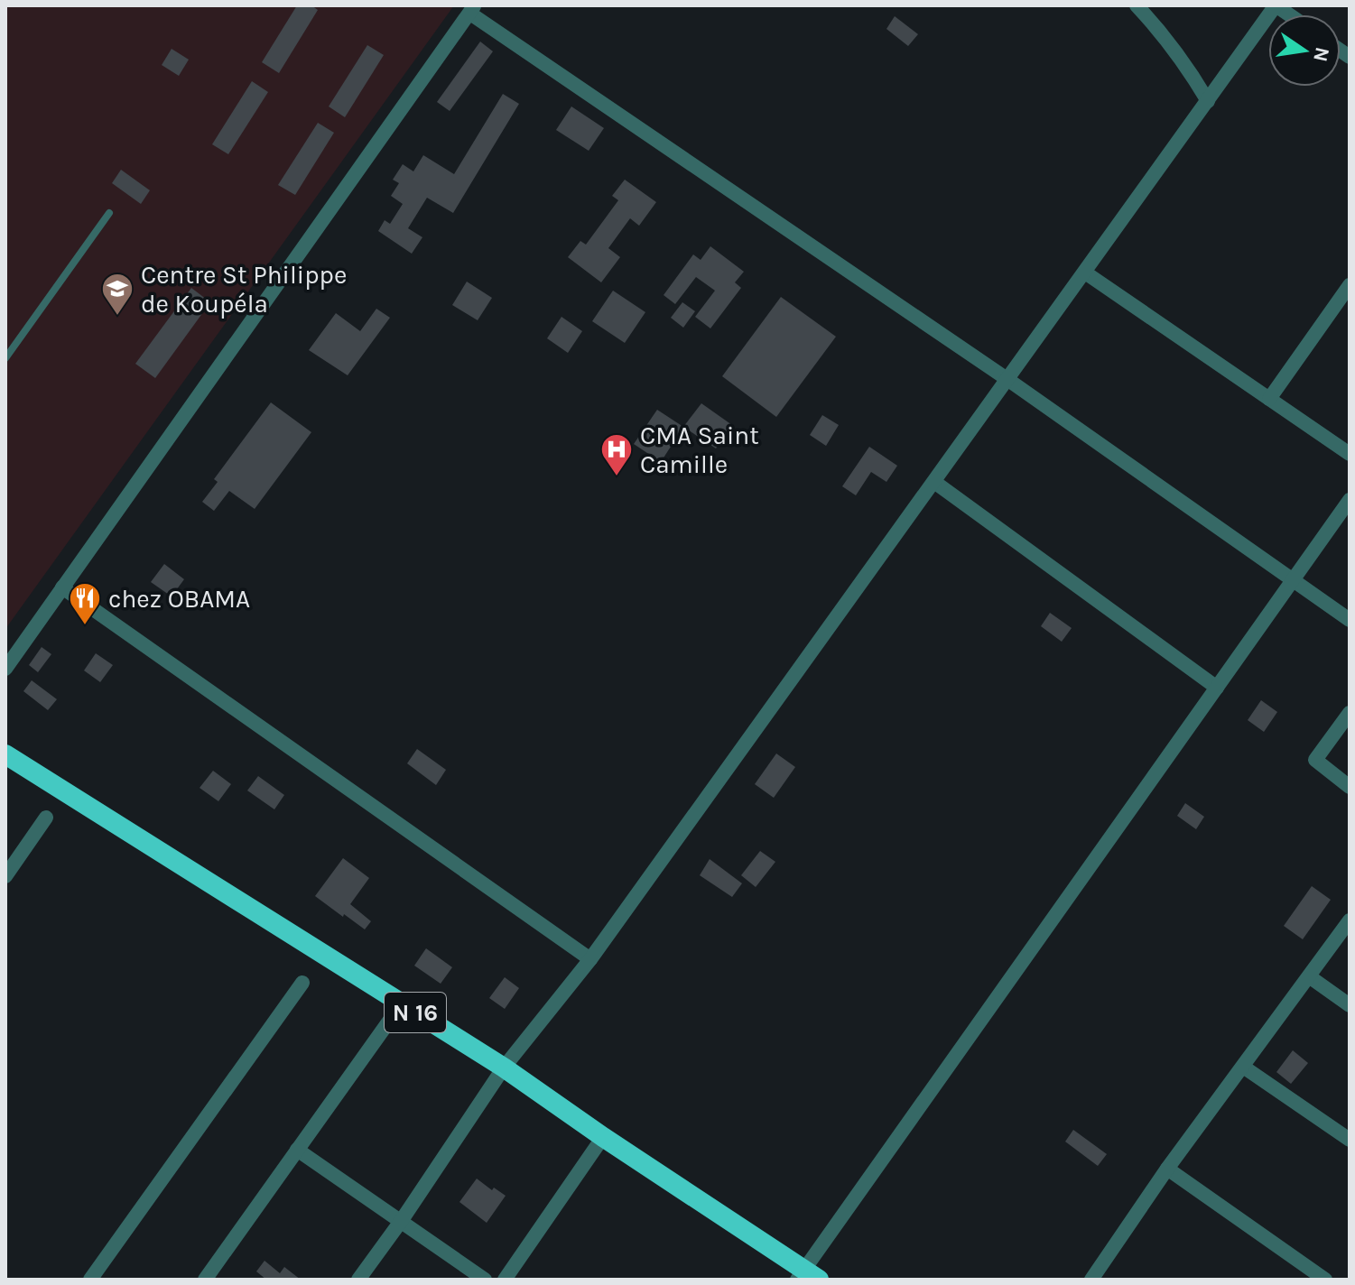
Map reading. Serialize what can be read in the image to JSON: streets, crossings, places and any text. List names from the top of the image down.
{
  "streets": {
    "highway": ["N 16"]
  },
  "places": {
    "school or university": ["Centre St Philippe de Koupéla"],
    "hospital": ["CMA Saint Camille"],
    "restaurant": ["chez OBAMA"]
  },
  "north": "right"
}
